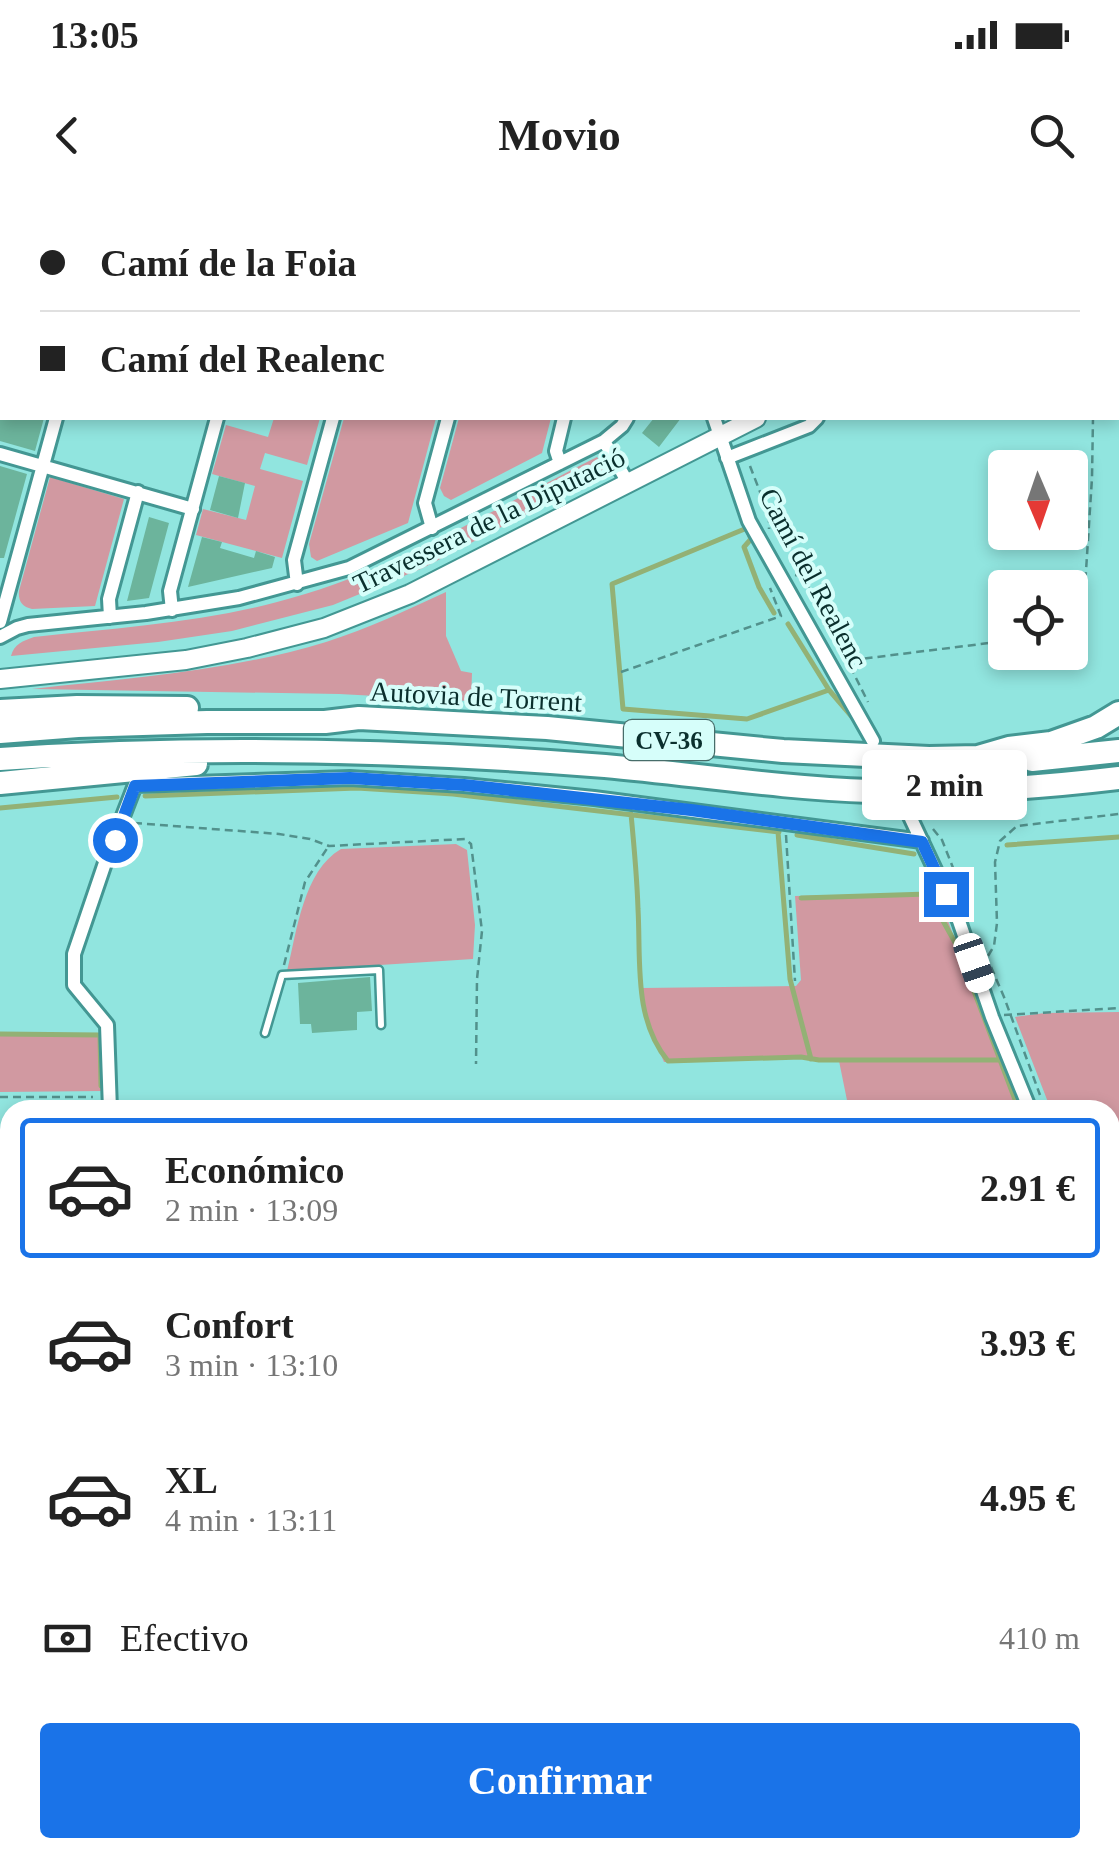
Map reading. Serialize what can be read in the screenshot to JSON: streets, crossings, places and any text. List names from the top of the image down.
{
  "streets": {
    "highway": ["Autovia de Torrent", "CV-36"],
    "street": ["Travessera de la Diputació", "Camí del Realenc"]
  },
  "crossings": [
    ["Travessera de la Diputació", "Camí del Realenc"]
  ],
  "north": "bottom",
  "page": {
    "status": "13:05",
    "header": "Movio",
    "banner": ["Camí de la Foia", "Camí del Realenc"],
    "bubble": "2 min",
    "list": [
      {
        "name": "Económico",
        "note": "2 min · 13:09",
        "value": "2.91 €"
      },
      {
        "name": "Confort",
        "note": "3 min · 13:10",
        "value": "3.93 €"
      },
      {
        "name": "XL",
        "note": "4 min · 13:11",
        "value": "4.95 €"
      }
    ],
    "pay": ["Efectivo", "410 m"],
    "buttons": "Confirmar"
  }
}
